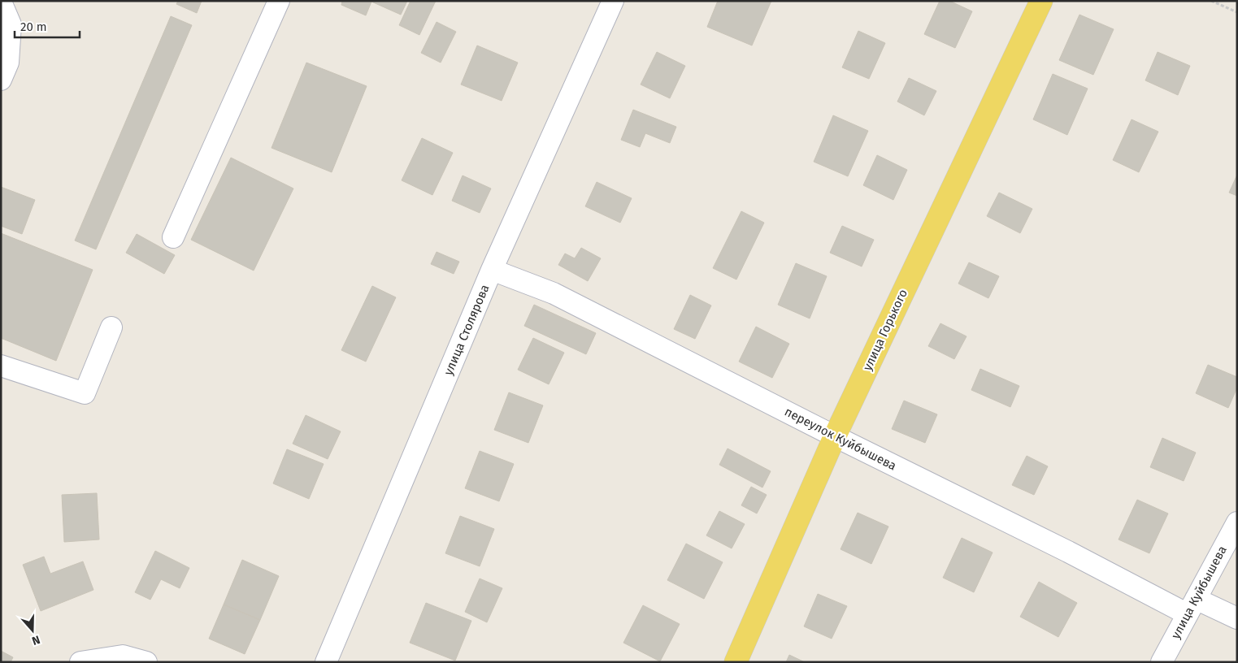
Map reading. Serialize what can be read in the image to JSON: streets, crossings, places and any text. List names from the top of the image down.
{
  "streets": {
    "main road": ["улица Горького"],
    "street": ["улица Столярова", "переулок Куйбышева", "улица Куйбышева"]
  },
  "crossings": [
    ["улица Столярова", "переулок Куйбышева"],
    ["улица Горького", "переулок Куйбышева"],
    ["переулок Куйбышева", "улица Куйбышева"]
  ],
  "scale_bar": "20 m",
  "north": "bottom"
}
